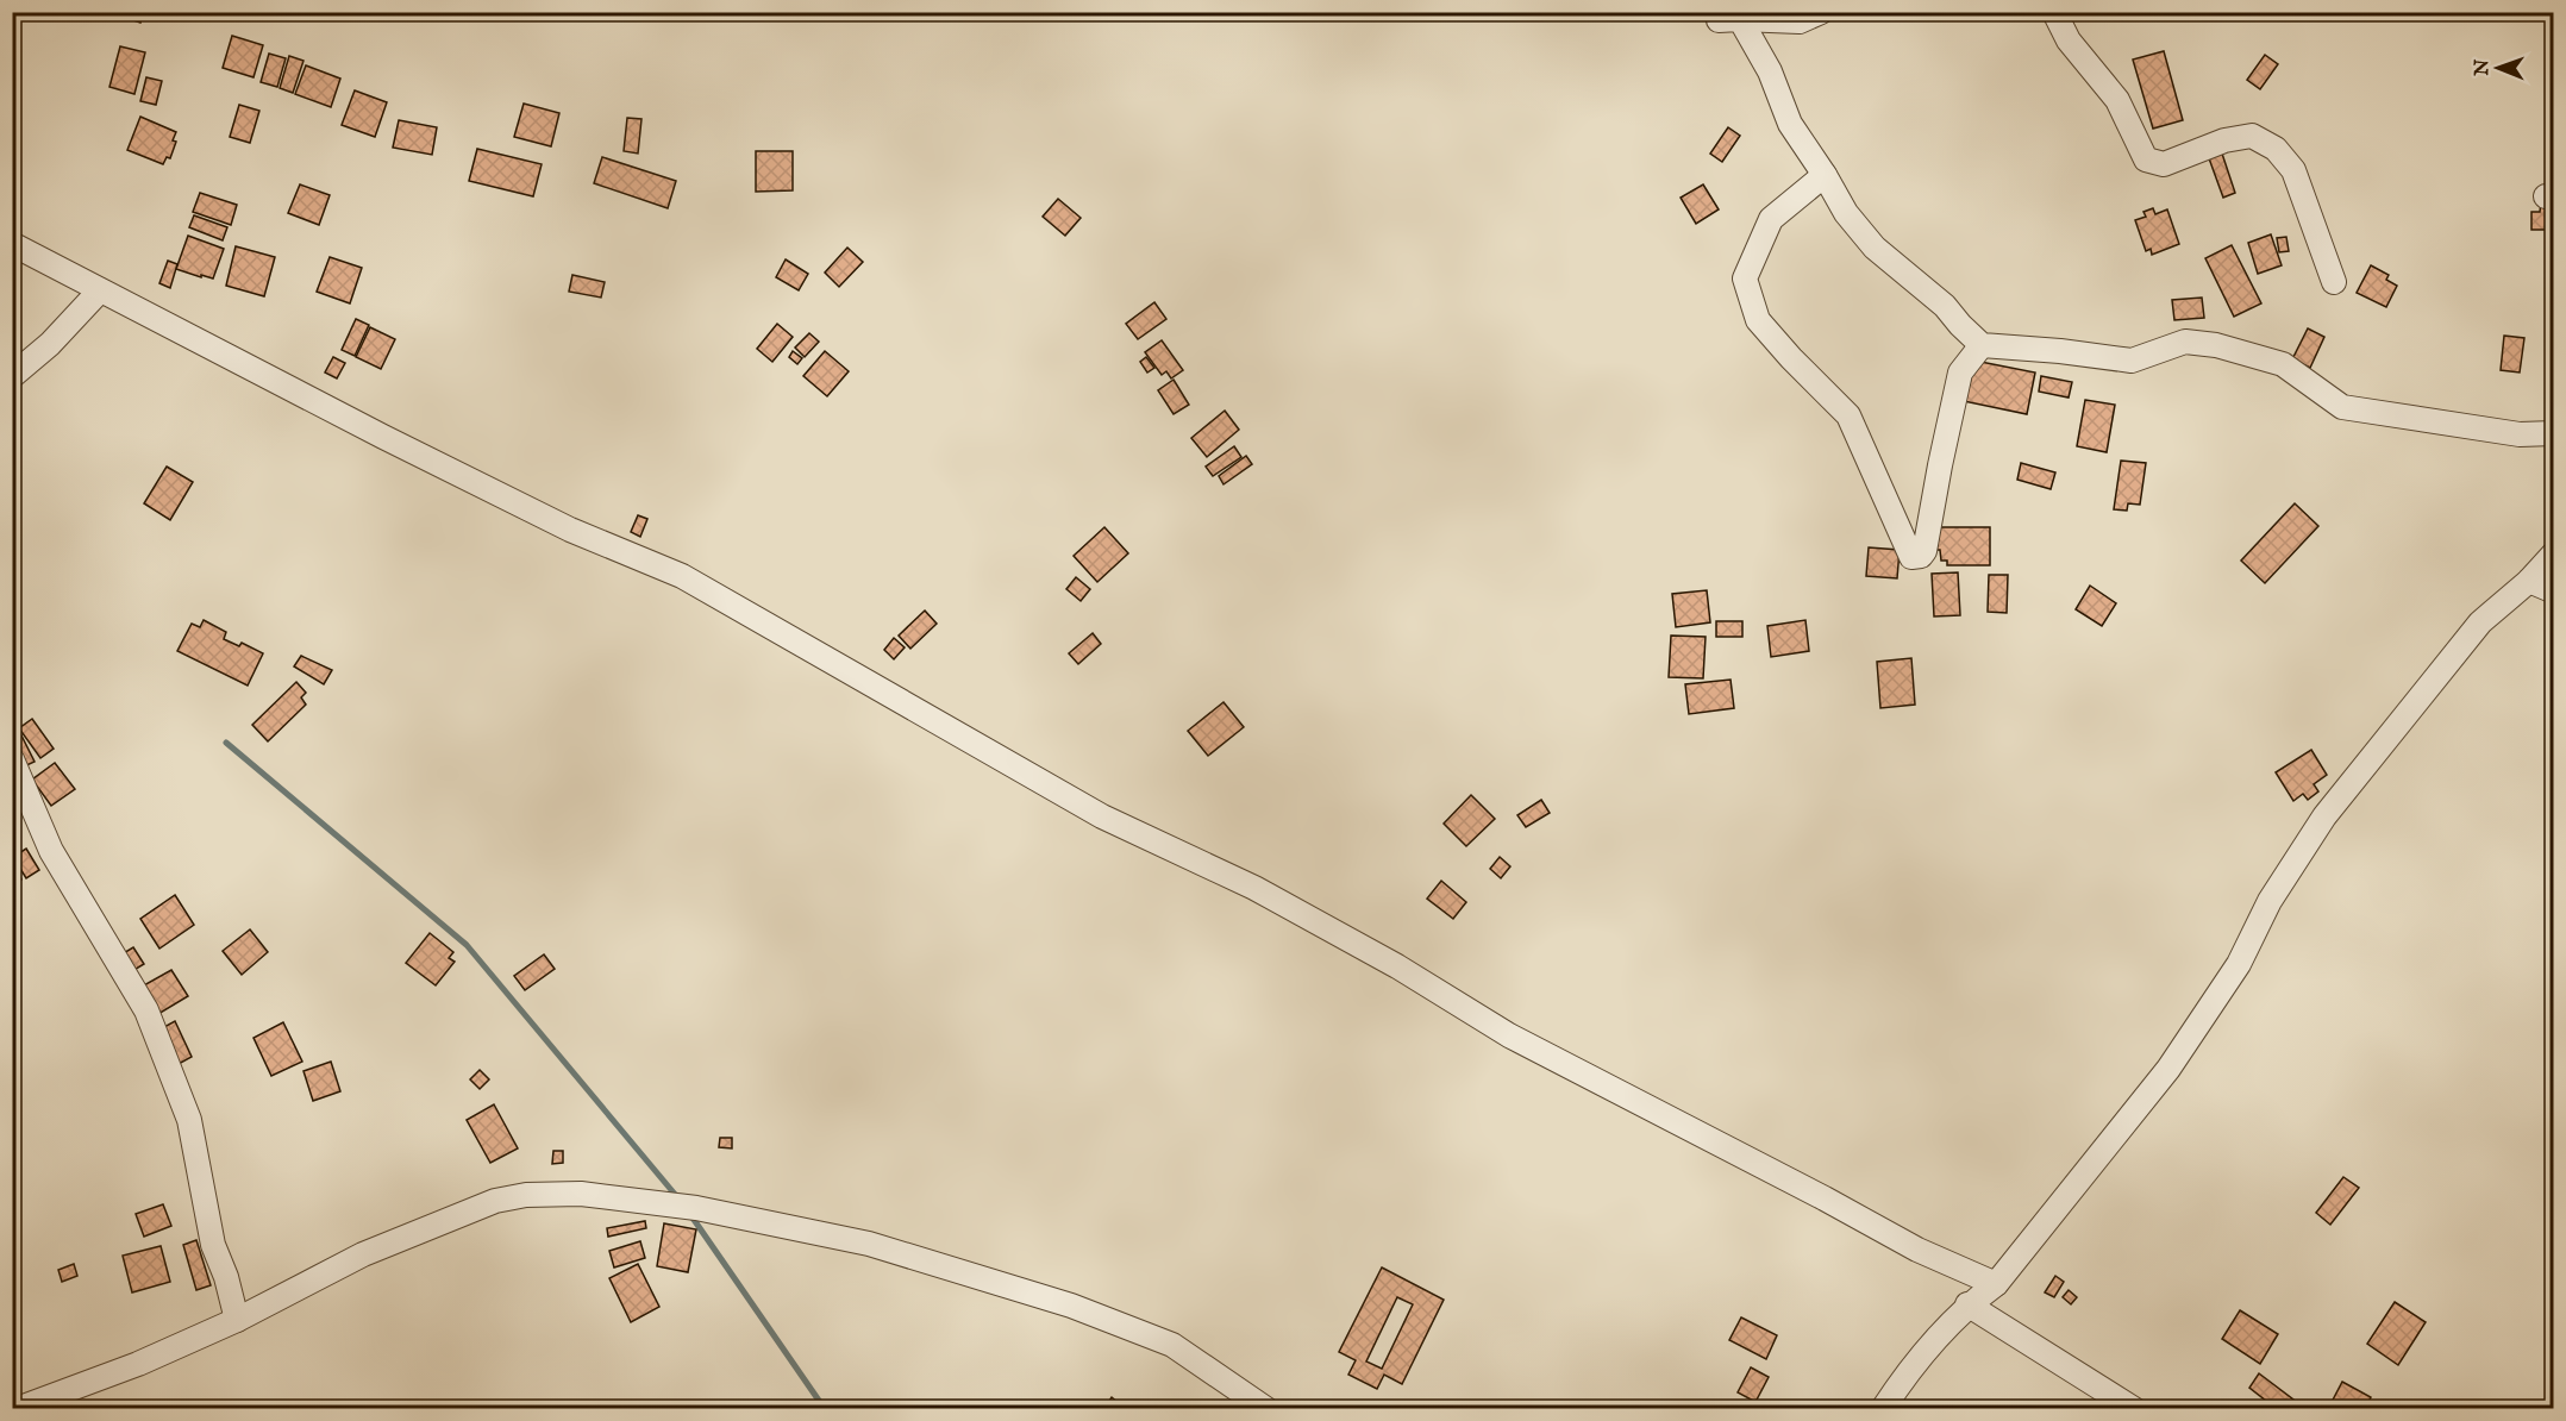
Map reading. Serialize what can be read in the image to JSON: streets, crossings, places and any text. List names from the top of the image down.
{
  "north": "left"
}
